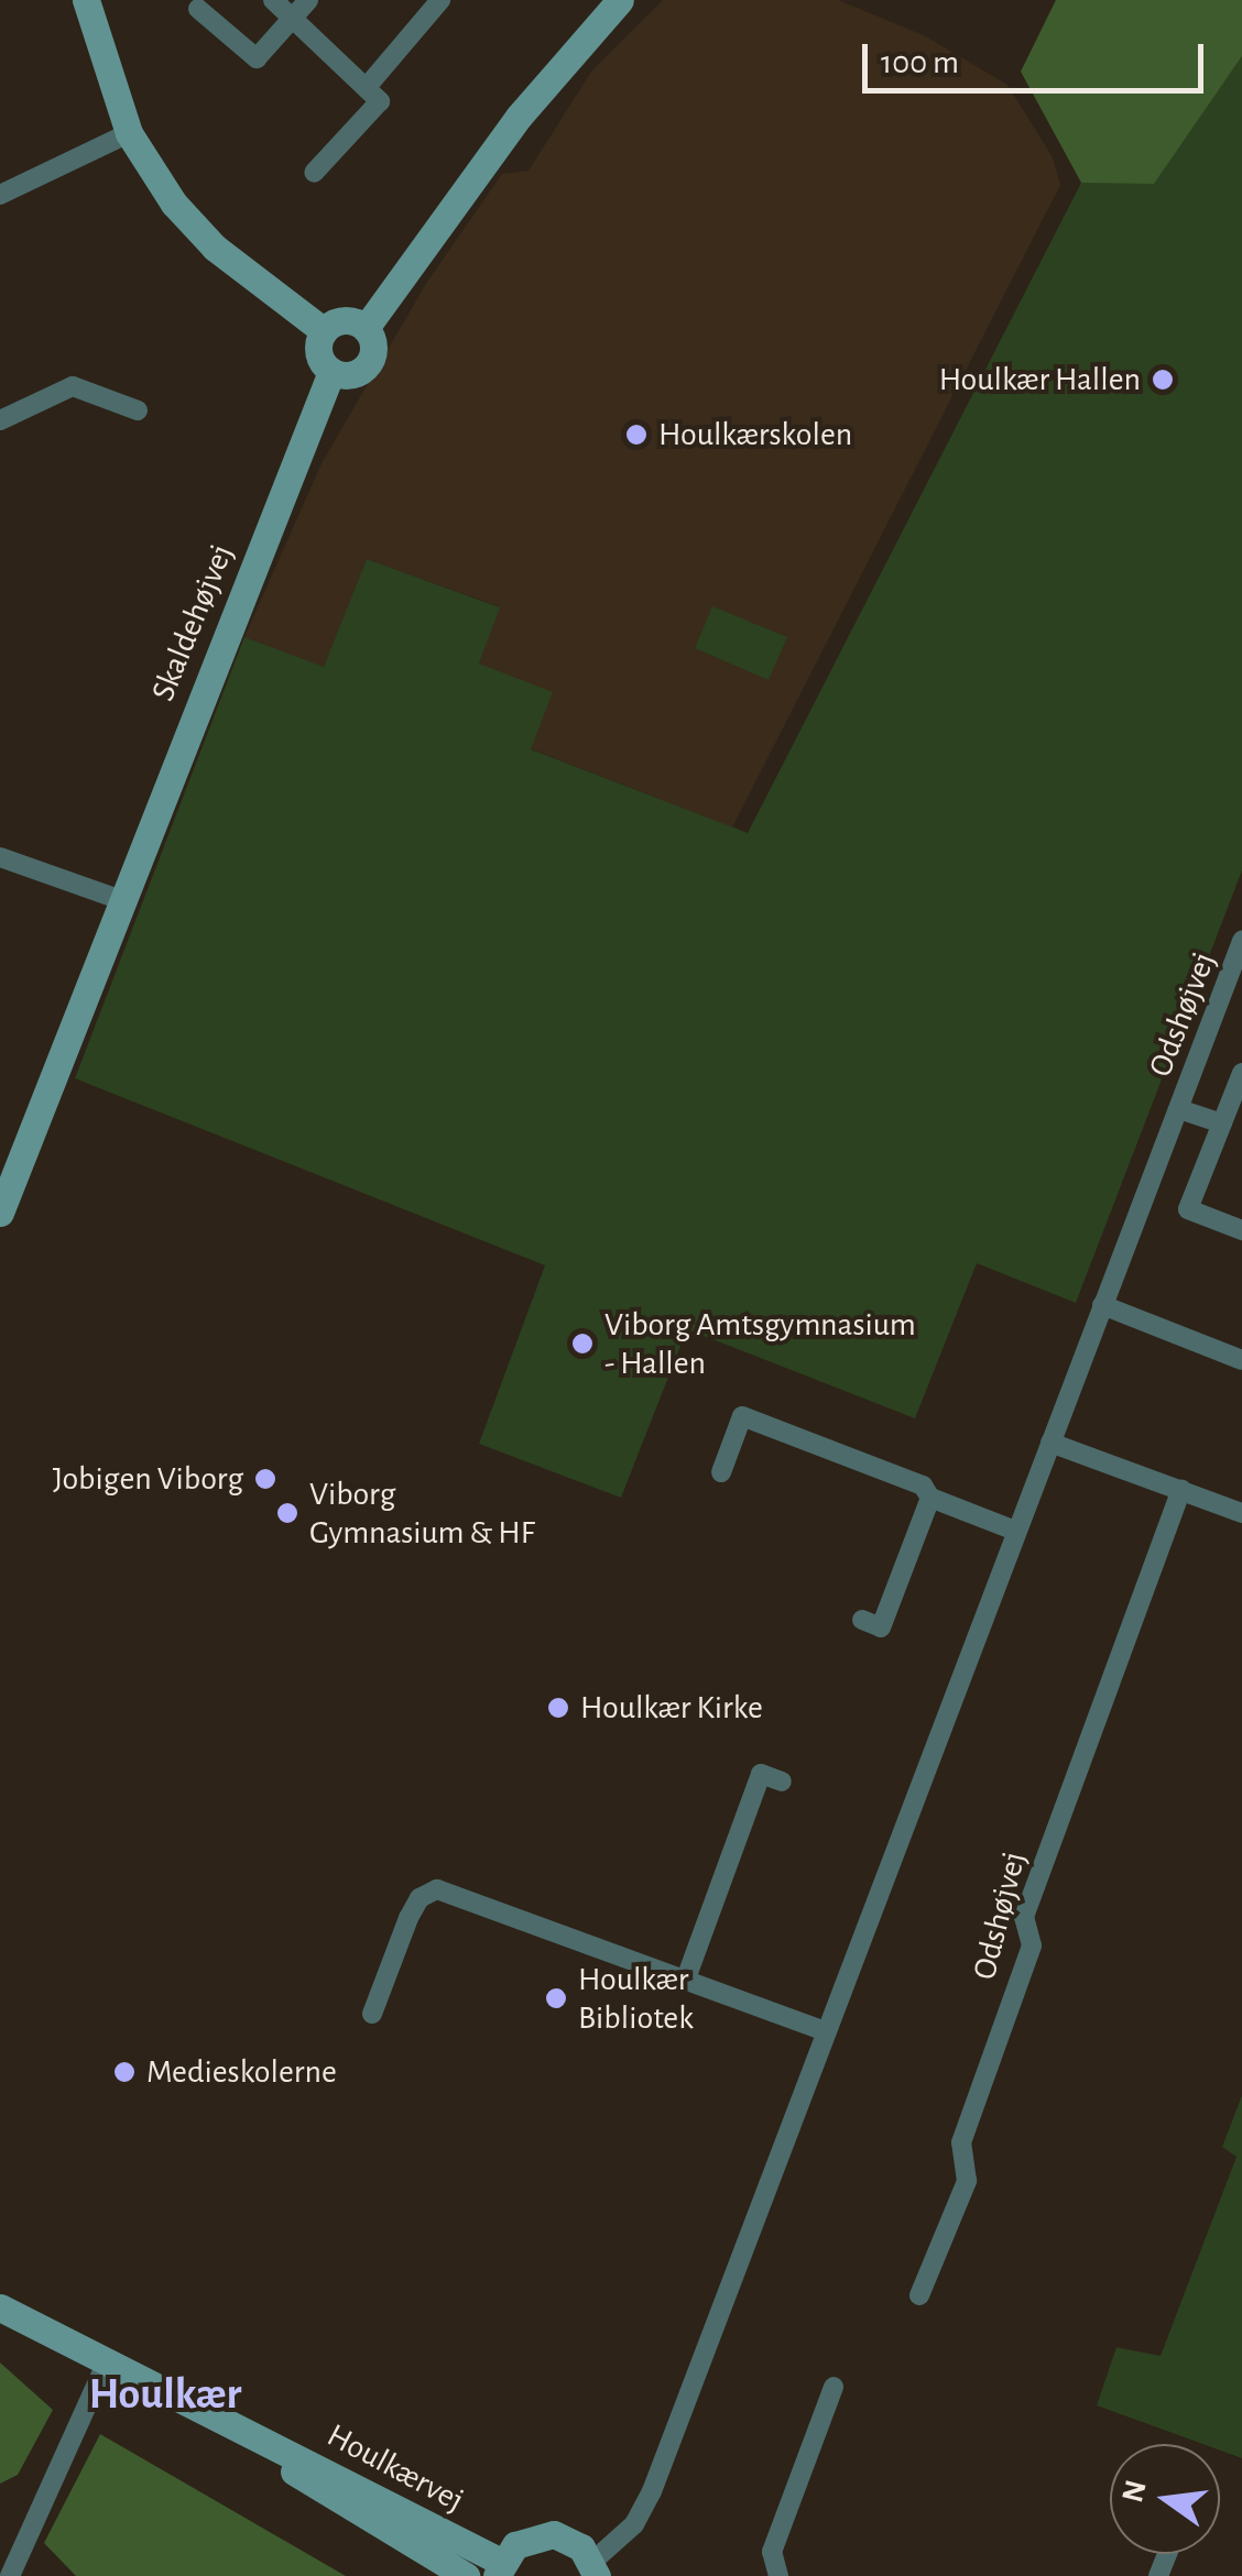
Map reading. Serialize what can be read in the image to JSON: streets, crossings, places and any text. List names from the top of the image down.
{
  "streets": {
    "street": ["Skaldehøjvej", "Odshøjvej", "Houlkærvej"]
  },
  "districts": ["Houlkær"],
  "places": [
    "Houlkær Hallen",
    "Houlkærskolen",
    "Viborg Amtsgymnasium - Hallen",
    "Jobigen Viborg",
    "Viborg Gymnasium & HF",
    "Houlkær Kirke",
    "Houlkær Bibliotek",
    "Medieskolerne"
  ],
  "scale_bar": "100 m",
  "north": "left"
}
